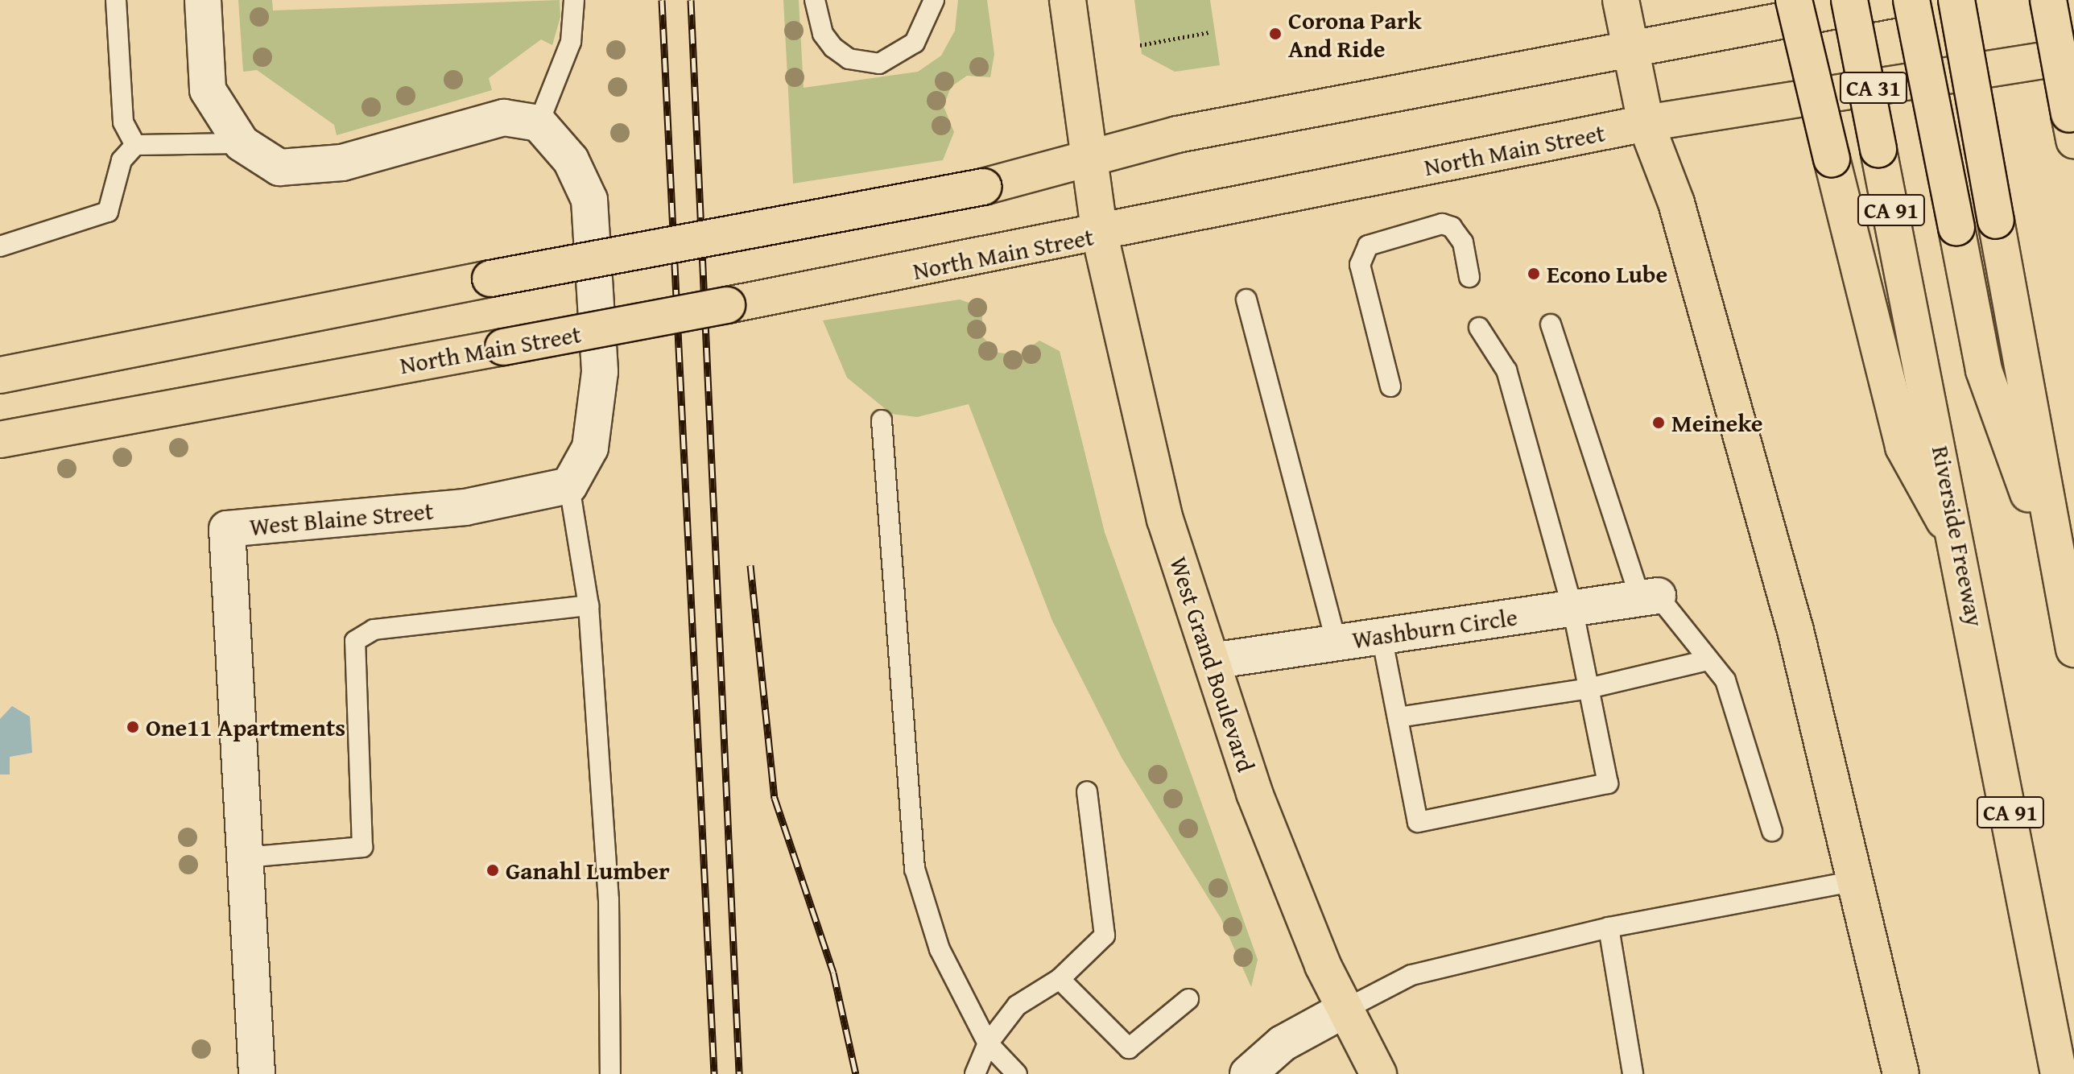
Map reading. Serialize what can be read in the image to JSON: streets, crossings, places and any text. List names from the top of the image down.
{
  "streets": {
    "main road": [
      "CA 31",
      "North Main Street",
      "CA 91",
      "Riverside Freeway",
      "West Grand Boulevard"
    ],
    "street": ["West Blaine Street", "Washburn Circle"]
  },
  "crossings": [
    ["North Main Street", "West Grand Boulevard"],
    ["Washburn Circle", "West Grand Boulevard"]
  ],
  "places": [
    "Corona Park And Ride",
    "Econo Lube",
    "Meineke",
    "One11 Apartments",
    "Ganahl Lumber"
  ]
}
